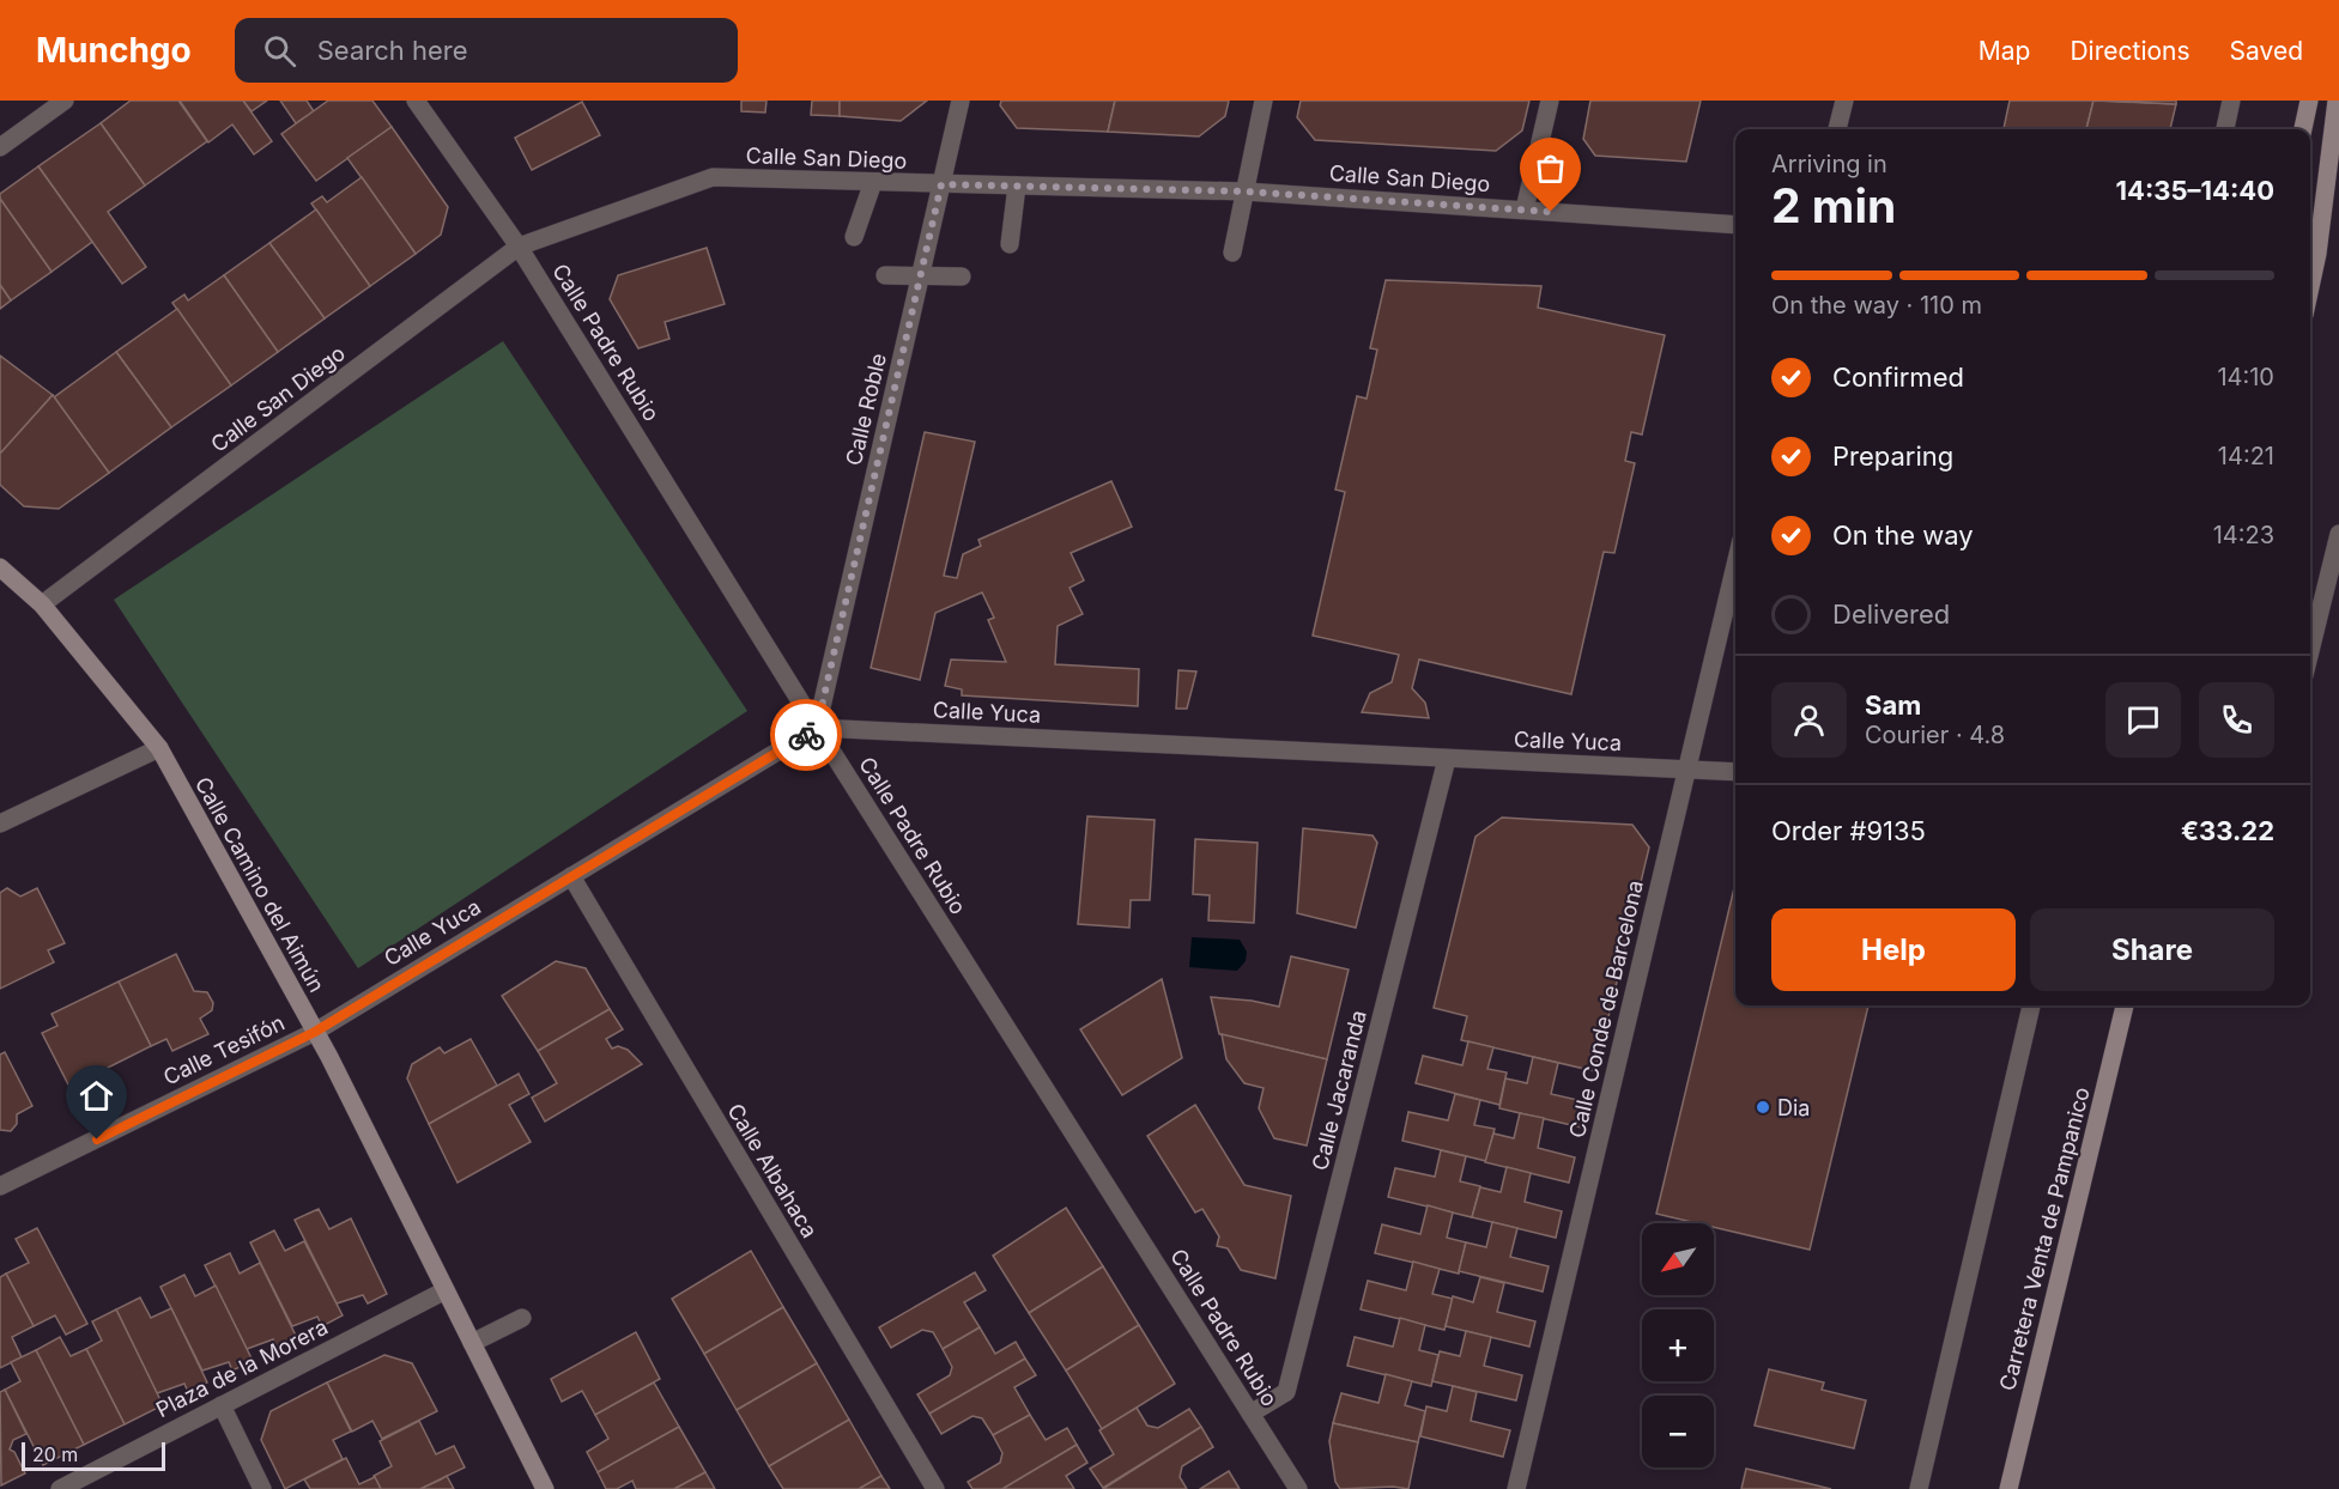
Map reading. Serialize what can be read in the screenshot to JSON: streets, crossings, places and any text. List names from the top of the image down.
{
  "streets": {
    "street": [
      "Calle San Diego",
      "Calle Padre Rubio",
      "Calle Roble",
      "Calle Yuca",
      "Calle Camino del Aimún",
      "Calle Conde de Barcelona",
      "Calle Tesifón",
      "Calle Jacaranda",
      "Calle Albahaca",
      "Carretera Venta de Pampanico",
      "Plaza de la Morera"
    ]
  },
  "crossings": [
    ["Calle San Diego", "Calle Padre Rubio"],
    ["Calle San Diego", "Calle Roble"],
    ["Calle San Diego", "Calle Camino del Aimún"],
    ["Calle Padre Rubio", "Calle Roble"],
    ["Calle Padre Rubio", "Calle Yuca"],
    ["Calle Padre Rubio", "Calle Jacaranda"],
    ["Calle Roble", "Calle Yuca"],
    ["Calle Yuca", "Calle Camino del Aimún"],
    ["Calle Yuca", "Calle Conde de Barcelona"],
    ["Calle Yuca", "Calle Tesifón"],
    ["Calle Yuca", "Calle Jacaranda"],
    ["Calle Yuca", "Calle Albahaca"],
    ["Calle Camino del Aimún", "Calle Tesifón"],
    ["Calle Camino del Aimún", "Plaza de la Morera"]
  ],
  "places": ["Dia"],
  "scale_bar": "20 m",
  "north": "bottom left",
  "page": {
    "header": "Munchgo",
    "search": "Search here",
    "nav": ["Map", "Directions", "Saved"],
    "heading": ["2 min", "Arriving in", "14:35–14:40"],
    "panel": [
      "Sam",
      "Courier · 4.8",
      "Order #9135",
      "€33.22"
    ],
    "bar": "On the way · 110 m",
    "list": [
      ["Confirmed", "14:10"],
      ["Preparing", "14:21"],
      ["On the way", "14:23"],
      "Delivered"
    ],
    "buttons": ["Help", "Share"],
    "map_buttons": ["+", "−"],
    "scale": "20 m"
  }
}
